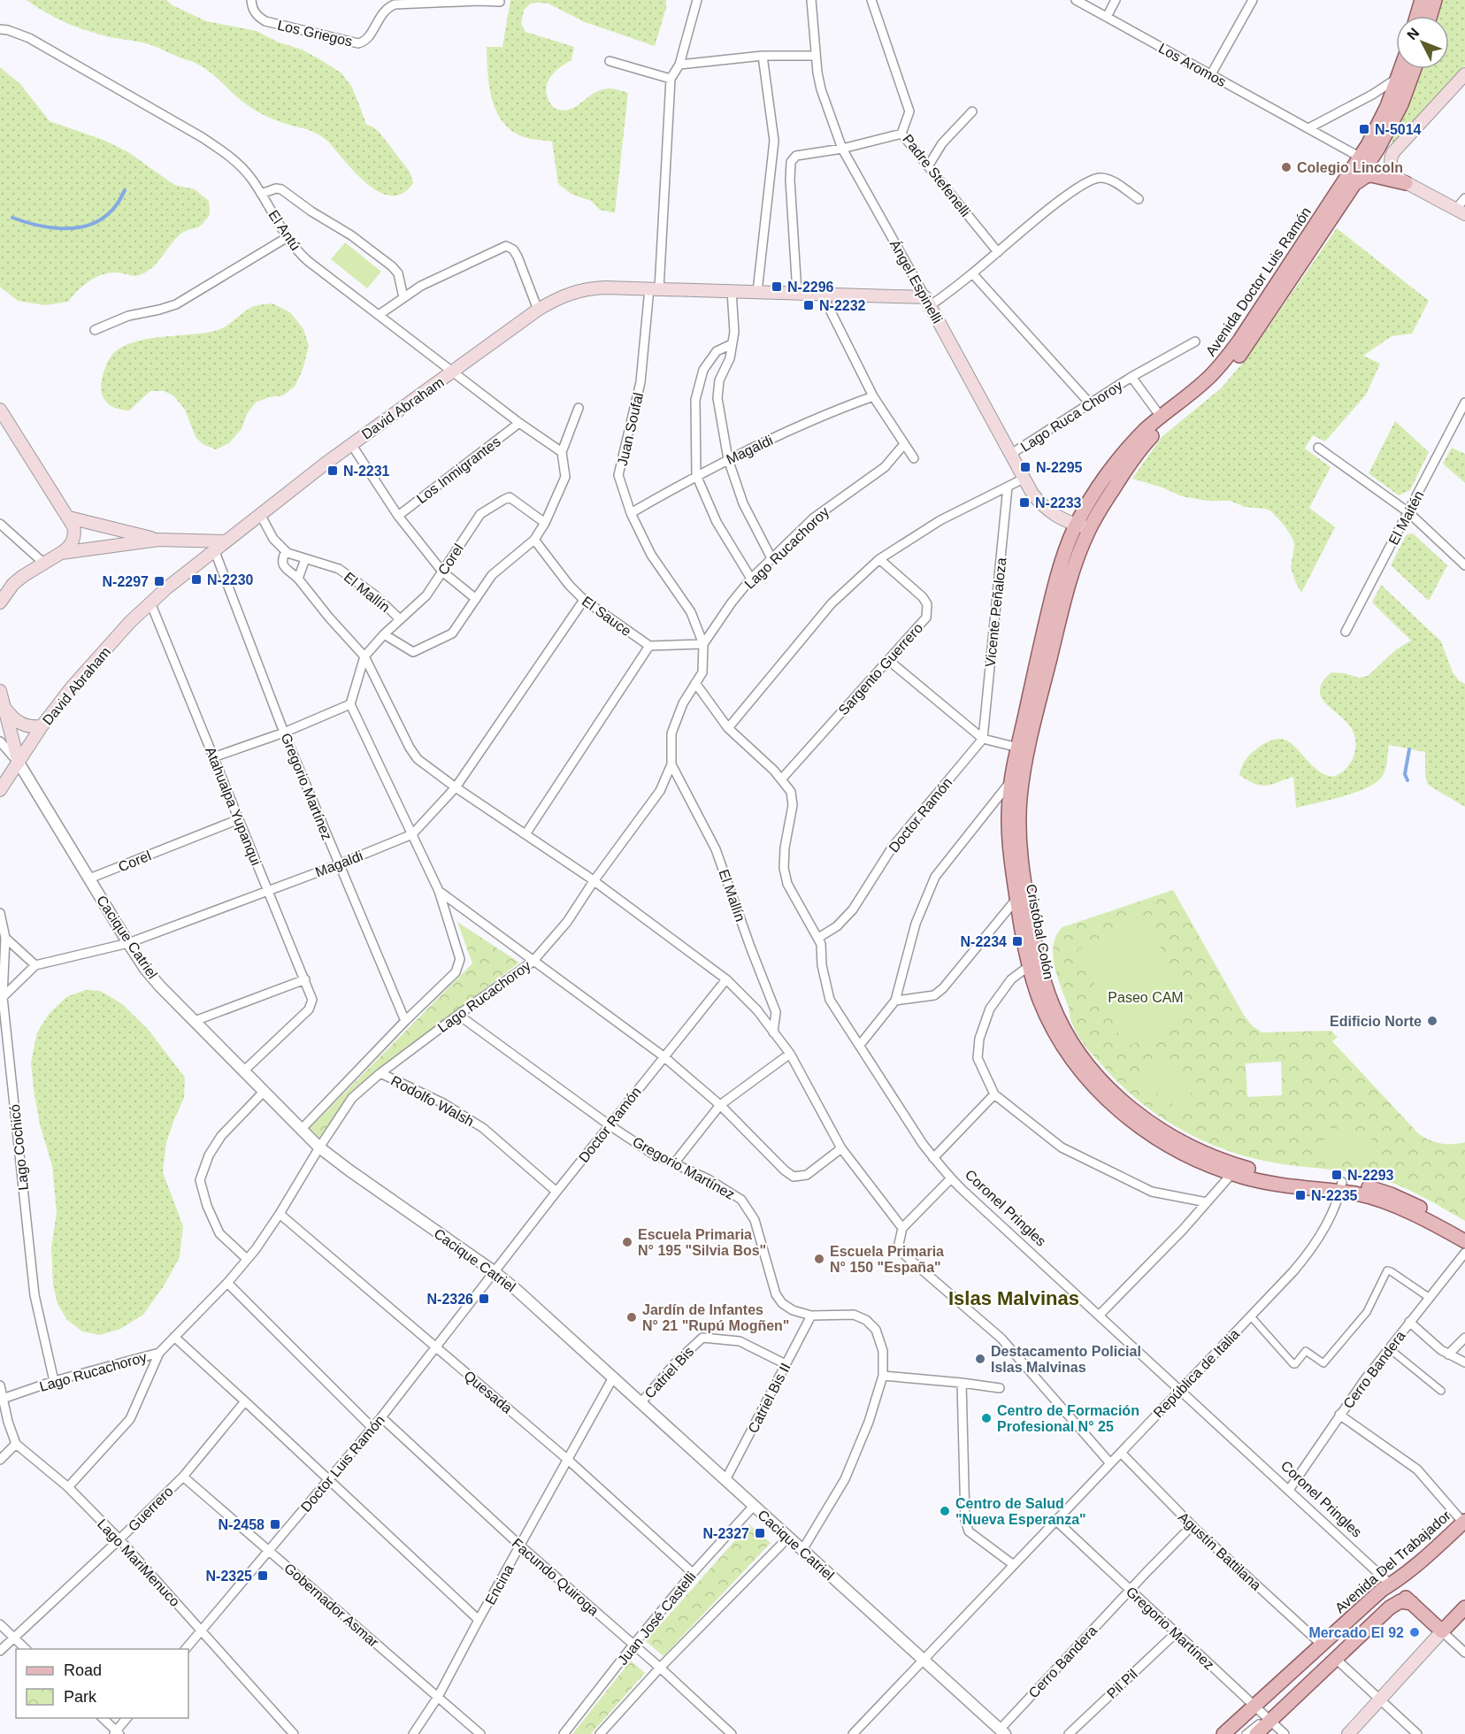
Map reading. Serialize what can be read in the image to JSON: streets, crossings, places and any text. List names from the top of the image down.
{
  "streets": {
    "main road": [
      "Ángel Espinelli",
      "Avenida Doctor Luis Ramón",
      "David Abraham",
      "Cristóbal Colón",
      "Coronel Pringles",
      "Avenida Del Trabajador"
    ],
    "street": [
      "Los Griegos",
      "Los Aromos",
      "Padre Stefenelli",
      "El Antú",
      "Lago Ruca Choroy",
      "Juan Soufal",
      "Magaldi",
      "Los Inmigrantes",
      "El Maitén",
      "Lago Rucachoroy",
      "Corel",
      "El Mallín",
      "Vicente Peñaloza",
      "El Sauce",
      "Sargento Guerrero",
      "Gregorio Martínez",
      "Atahualpa Yupanqui",
      "Doctor Ramón",
      "Cacique Catriel",
      "Rodolfo Walsh",
      "Lago Cochicó",
      "Cerro Bandera",
      "Catriel Bis",
      "República de Italia",
      "Quesada",
      "Catriel Bis II",
      "Doctor Luis Ramón",
      "Guerrero",
      "Agustín Battilana",
      "Lago MariMenuco",
      "Facundo Quiroga",
      "Encina",
      "Gobernador Asmar",
      "Juan José Castelli",
      "Pil Pil"
    ]
  },
  "crossings": [
    ["Los Aromos", "Avenida Doctor Luis Ramón"],
    ["El Antú", "David Abraham"],
    ["El Antú", "Los Inmigrantes"],
    ["Ángel Espinelli", "Avenida Doctor Luis Ramón"],
    ["Ángel Espinelli", "David Abraham"],
    ["Ángel Espinelli", "Lago Ruca Choroy"],
    ["Ángel Espinelli", "Cristóbal Colón"],
    ["Avenida Doctor Luis Ramón", "Cristóbal Colón"],
    ["David Abraham", "Juan Soufal"],
    ["David Abraham", "El Mallín"],
    ["David Abraham", "Gregorio Martínez"],
    ["David Abraham", "Atahualpa Yupanqui"],
    ["David Abraham", "Cacique Catriel"],
    ["Juan Soufal", "Magaldi"],
    ["Juan Soufal", "Lago Rucachoroy"],
    ["Magaldi", "El Sauce"],
    ["Magaldi", "Gregorio Martínez"],
    ["Magaldi", "Atahualpa Yupanqui"],
    ["Magaldi", "Cacique Catriel"],
    ["Lago Rucachoroy", "El Mallín"],
    ["Lago Rucachoroy", "Gregorio Martínez"],
    ["Lago Rucachoroy", "Cacique Catriel"],
    ["Lago Rucachoroy", "Rodolfo Walsh"],
    ["Lago Rucachoroy", "Lago Cochicó"],
    ["Lago Rucachoroy", "Coronel Pringles"],
    ["Lago Rucachoroy", "Quesada"],
    ["Corel", "El Mallín"],
    ["Corel", "Atahualpa Yupanqui"],
    ["Corel", "Cacique Catriel"],
    ["Vicente Peñaloza", "Doctor Ramón"],
    ["Sargento Guerrero", "Coronel Pringles"],
    ["Gregorio Martínez", "Doctor Ramón"],
    ["Gregorio Martínez", "Cerro Bandera"],
    ["Gregorio Martínez", "República de Italia"],
    ["Gregorio Martínez", "Catriel Bis II"],
    ["Gregorio Martínez", "Avenida Del Trabajador"],
    ["Gregorio Martínez", "Pil Pil"],
    ["Atahualpa Yupanqui", "Cacique Catriel"],
    ["Doctor Ramón", "Cacique Catriel"],
    ["Doctor Ramón", "Rodolfo Walsh"],
    ["Doctor Ramón", "Coronel Pringles"],
    ["Doctor Ramón", "Doctor Luis Ramón"],
    ["Cristóbal Colón", "República de Italia"],
    ["Cacique Catriel", "Cerro Bandera"],
    ["Cacique Catriel", "Catriel Bis"],
    ["Cacique Catriel", "República de Italia"],
    ["Cacique Catriel", "Catriel Bis II"],
    ["Cacique Catriel", "Doctor Luis Ramón"],
    ["Cacique Catriel", "Encina"],
    ["Cacique Catriel", "Juan José Castelli"],
    ["Coronel Pringles", "Cerro Bandera"],
    ["Coronel Pringles", "República de Italia"],
    ["Coronel Pringles", "Avenida Del Trabajador"],
    ["Cerro Bandera", "Agustín Battilana"],
    ["Catriel Bis", "Catriel Bis II"],
    ["República de Italia", "Agustín Battilana"],
    ["Quesada", "Doctor Luis Ramón"],
    ["Quesada", "Encina"],
    ["Quesada", "Juan José Castelli"],
    ["Doctor Luis Ramón", "Lago MariMenuco"],
    ["Doctor Luis Ramón", "Facundo Quiroga"],
    ["Doctor Luis Ramón", "Gobernador Asmar"],
    ["Guerrero", "Lago MariMenuco"],
    ["Guerrero", "Gobernador Asmar"],
    ["Agustín Battilana", "Avenida Del Trabajador"],
    ["Facundo Quiroga", "Encina"],
    ["Facundo Quiroga", "Juan José Castelli"],
    ["Encina", "Gobernador Asmar"]
  ],
  "districts": ["Islas Malvinas"],
  "parks": ["Paseo CAM"],
  "places": {
    "transit": [
      "N-5014",
      "N-2296",
      "N-2232",
      "N-2295",
      "N-2231",
      "N-2233",
      "N-2230",
      "N-2297",
      "N-2234",
      "N-2293",
      "N-2235",
      "N-2326",
      "N-2458",
      "N-2327",
      "N-2325"
    ],
    "other": [
      "Colegio Lincoln",
      "Edificio Norte",
      "Escuela Primaria N° 195 \"Silvia Bos\"",
      "Escuela Primaria N° 150 \"España\"",
      "Jardín de Infantes N° 21 \"Rupú Mogñen\"",
      "Destacamento Policial Islas Malvinas",
      "Centro de Formación Profesional N° 25",
      "Centro de Salud \"Nueva Esperanza\"",
      "Mercado El 92"
    ]
  },
  "legend": ["Road", "Park"],
  "north": "top left"
}
